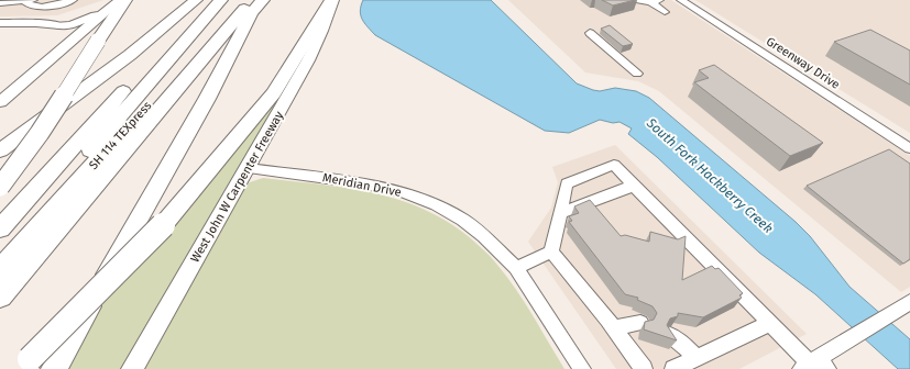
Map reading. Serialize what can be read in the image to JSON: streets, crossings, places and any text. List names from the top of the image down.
{
  "streets": {
    "highway": ["SH 114 TEXpress"],
    "main road": ["West John W Carpenter Freeway"],
    "street": ["Greenway Drive", "Meridian Drive"]
  },
  "crossings": [
    ["Meridian Drive", "West John W Carpenter Freeway"]
  ],
  "water": ["South Fork Hackberry Creek"]
}
